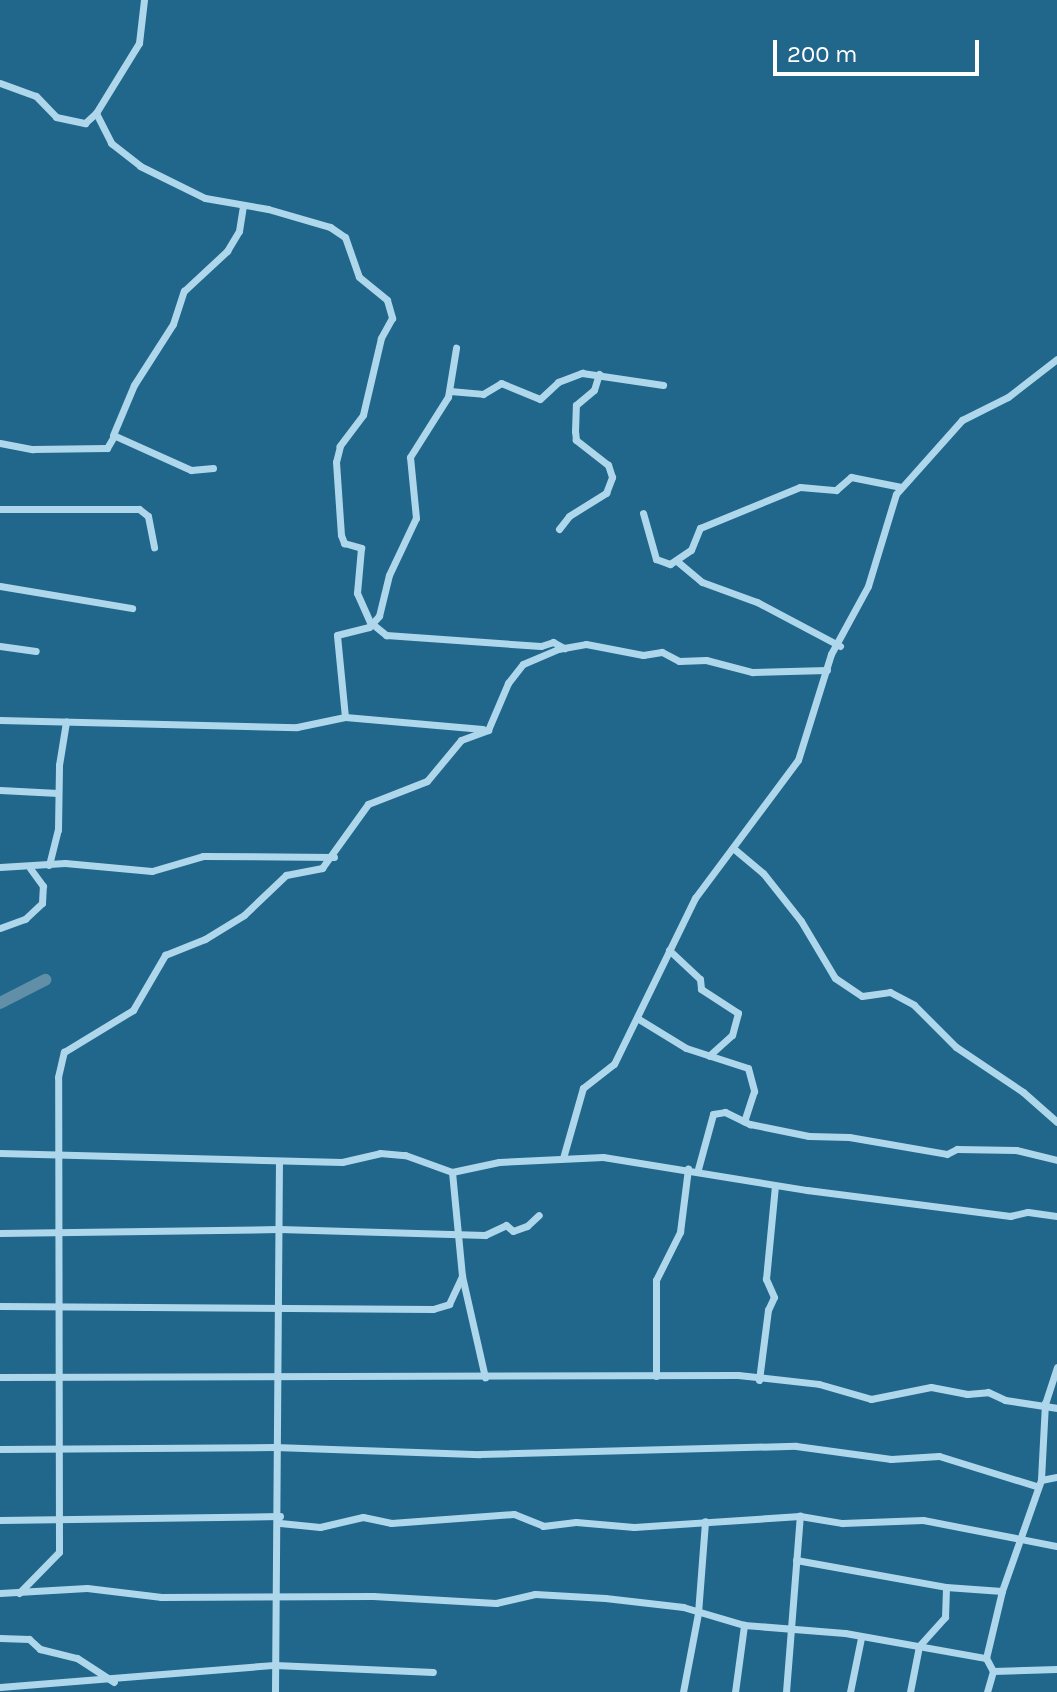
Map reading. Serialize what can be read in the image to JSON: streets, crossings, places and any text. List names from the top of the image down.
{
  "scale_bar": "200 m"
}
